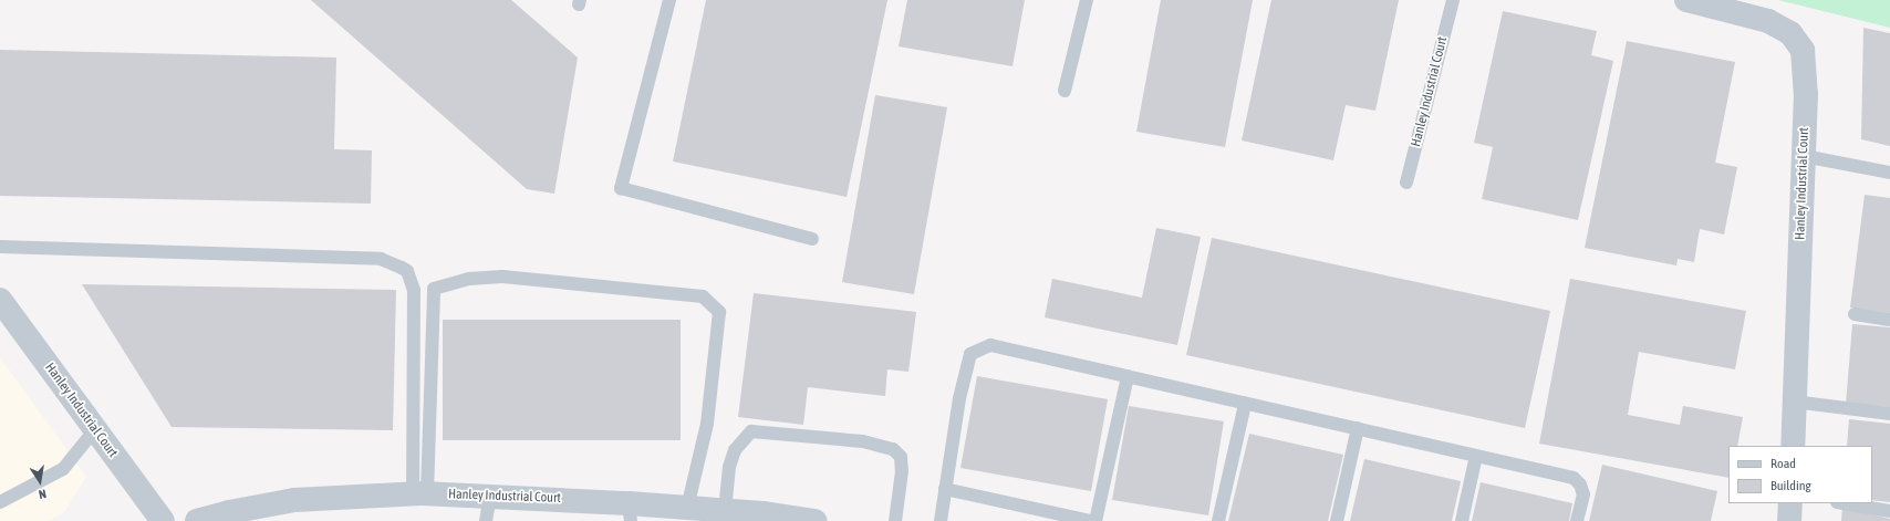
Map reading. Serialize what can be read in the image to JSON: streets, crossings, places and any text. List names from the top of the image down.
{
  "streets": {
    "street": ["Hanley Industrial Court"]
  },
  "legend": ["Road", "Building"],
  "north": "bottom"
}
